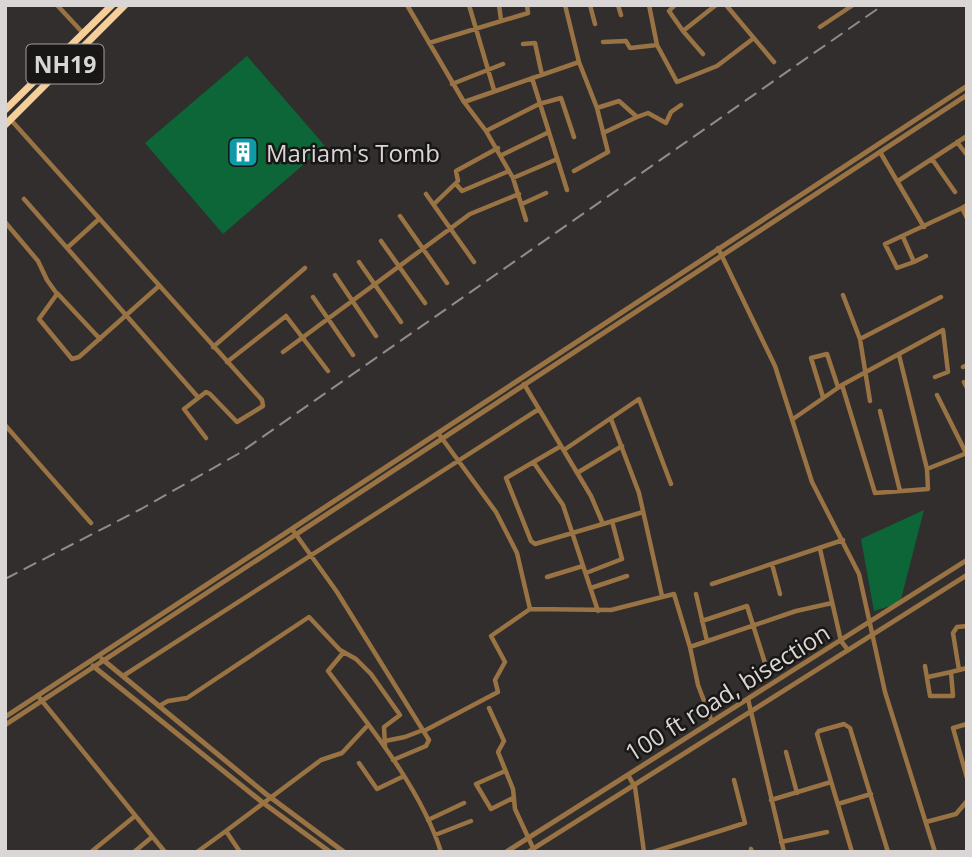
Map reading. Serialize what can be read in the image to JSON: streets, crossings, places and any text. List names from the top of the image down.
{
  "streets": {
    "highway": ["NH19"],
    "street": ["100 ft road, bisection"]
  },
  "places": {
    "building": ["Mariam's Tomb"]
  }
}
